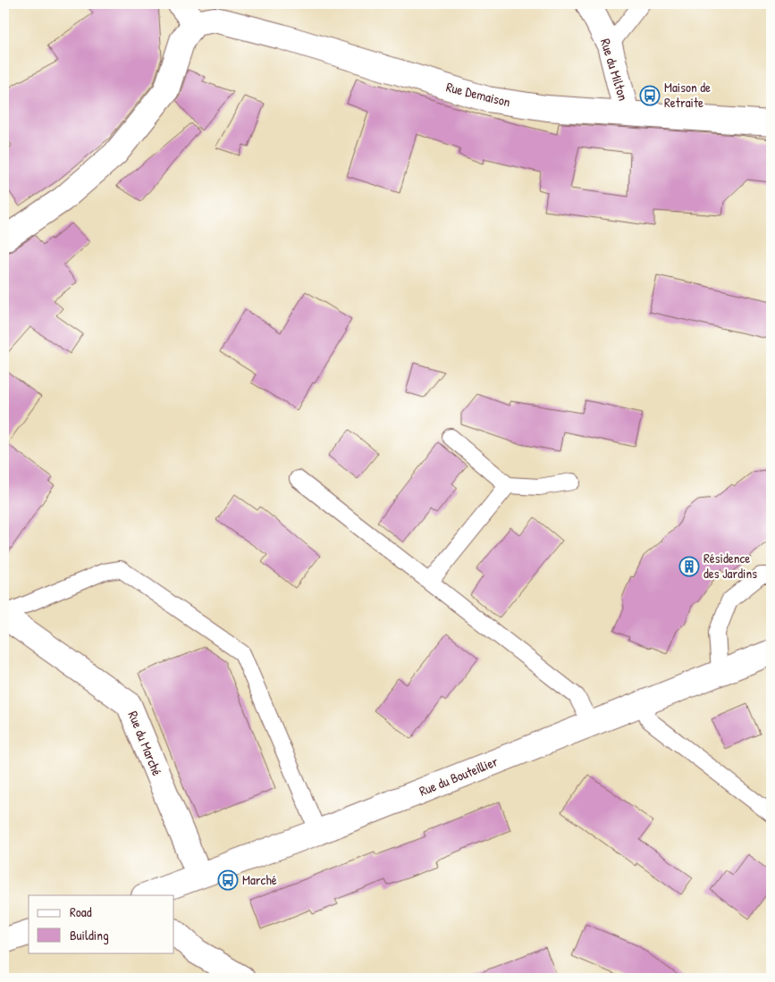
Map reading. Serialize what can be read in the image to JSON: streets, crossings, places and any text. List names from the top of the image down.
{
  "streets": {
    "street": [
      "Rue du Milton",
      "Rue Demaison",
      "Rue du Marché",
      "Rue du Bouteillier"
    ]
  },
  "crossings": [
    ["Rue du Milton", "Rue Demaison"],
    ["Rue du Marché", "Rue du Bouteillier"]
  ],
  "places": {
    "bus stop": ["Maison de Retraite", "Marché"],
    "building": ["Résidence des Jardins"]
  },
  "legend": ["Road", "Building"]
}
